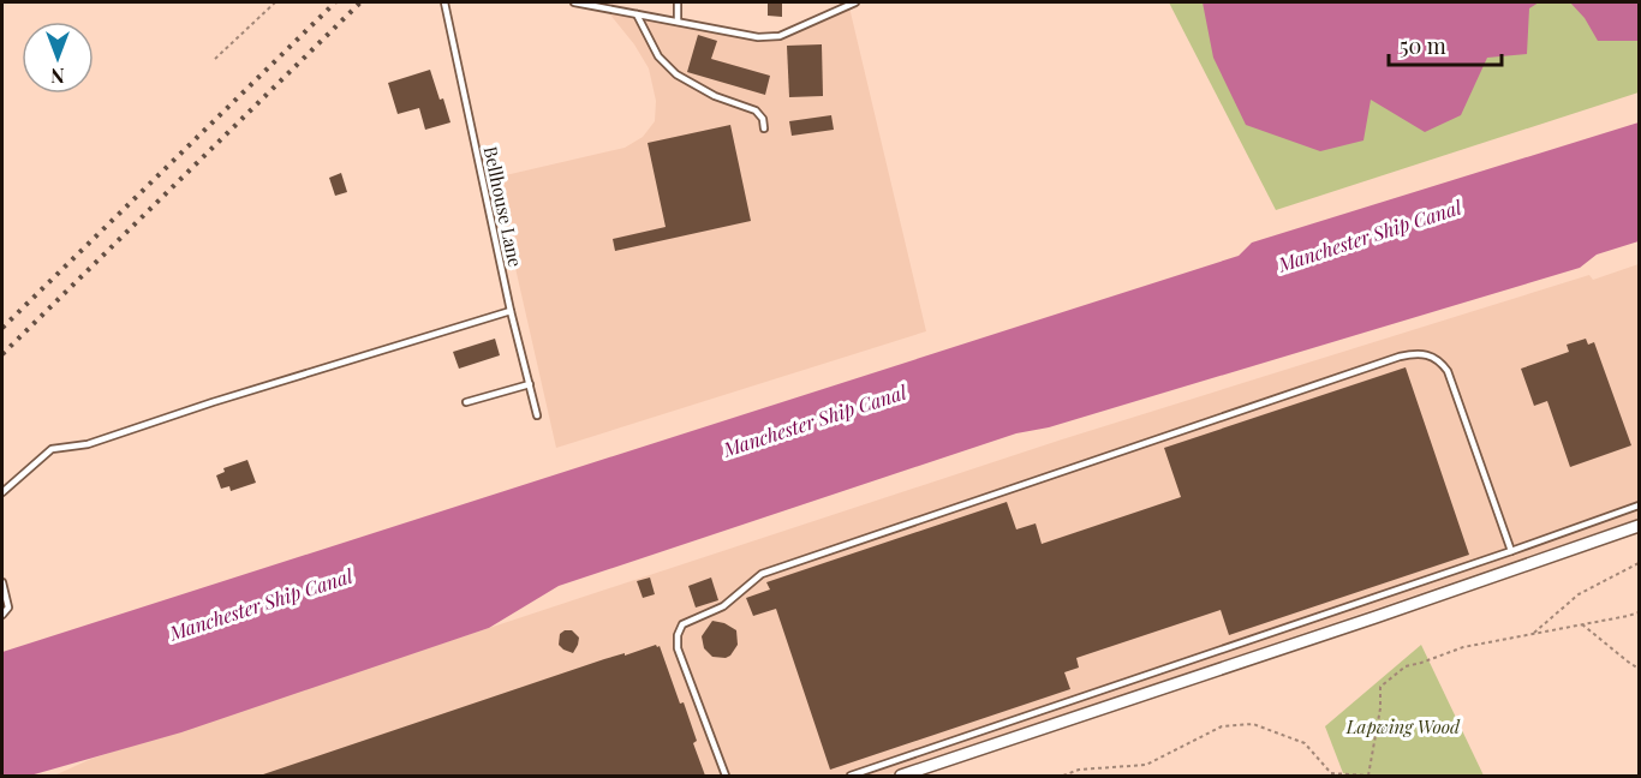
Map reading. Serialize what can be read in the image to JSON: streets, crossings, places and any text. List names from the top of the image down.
{
  "streets": {
    "lane": ["Bellhouse Lane"]
  },
  "water": ["Manchester Ship Canal"],
  "parks": ["Lapwing Wood"],
  "scale_bar": "50 m",
  "north": "bottom"
}
